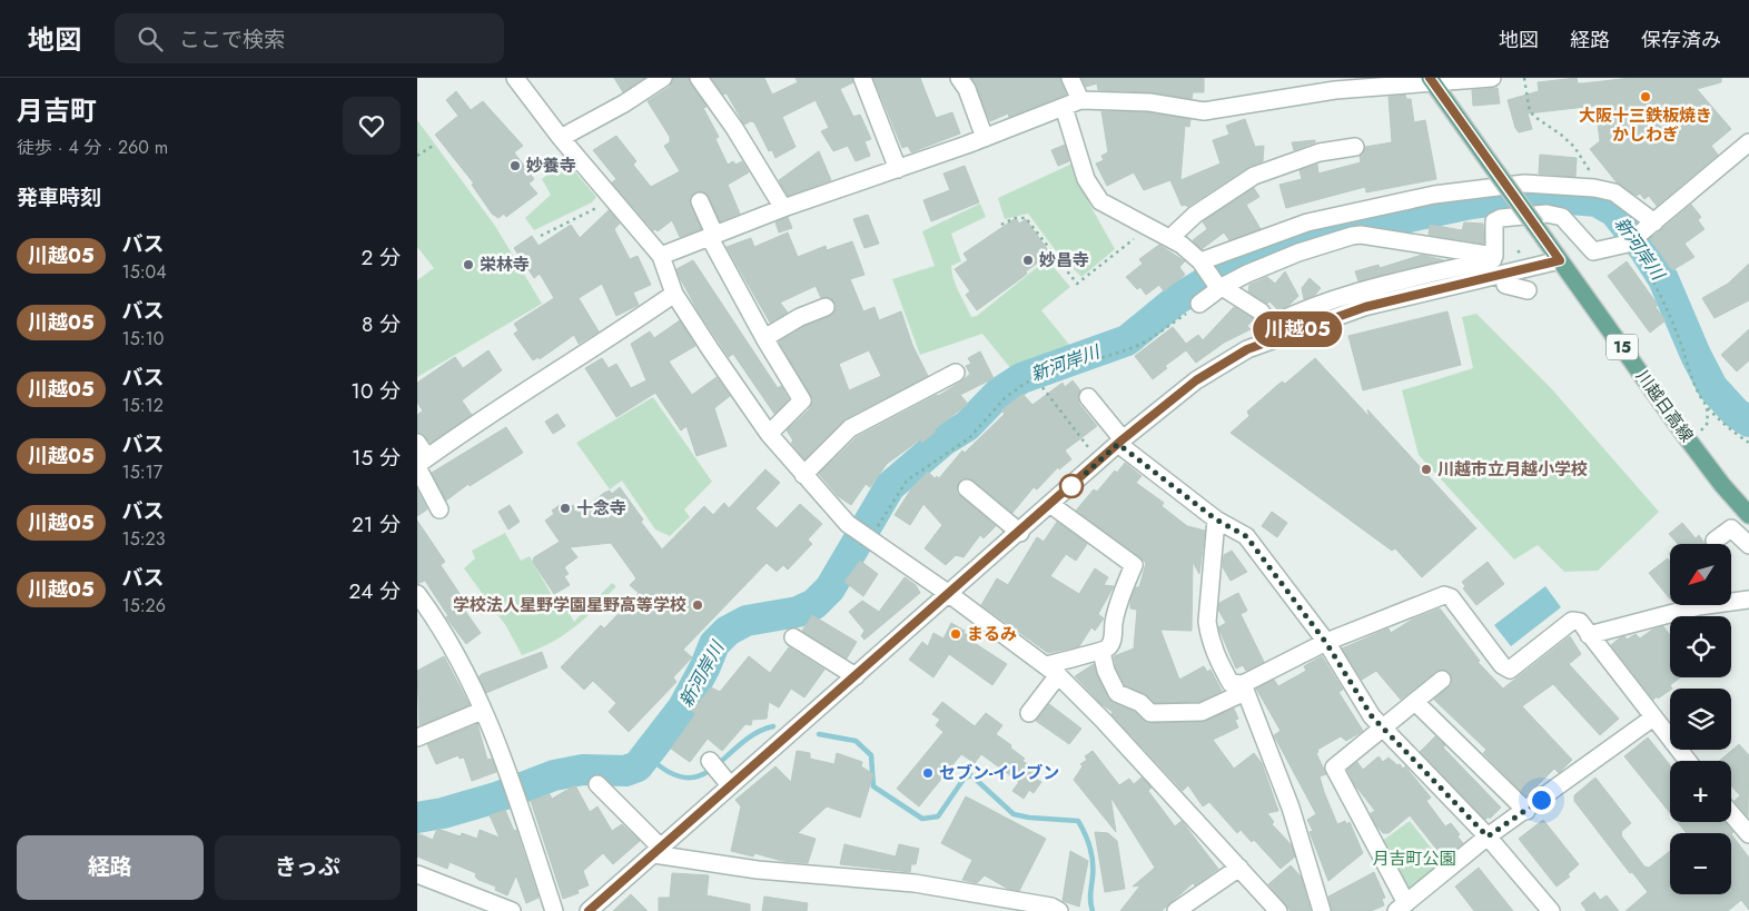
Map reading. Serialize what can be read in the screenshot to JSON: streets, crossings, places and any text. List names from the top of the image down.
{
  "streets": {
    "main road": ["15", "川越日高線"]
  },
  "water": ["新河岸川"],
  "parks": ["月吉町公園"],
  "places": [
    "大阪十三鉄板焼き かしわぎ",
    "妙養寺",
    "妙昌寺",
    "栄林寺",
    "川越市立月越小学校",
    "十念寺",
    "学校法人星野学園星野高等学校",
    "まるみ",
    "セブン-イレブン"
  ],
  "lines": ["bus line 川越05"],
  "north": "bottom left",
  "page": {
    "header": "地図",
    "search": "ここで検索",
    "nav": ["地図", "経路", "保存済み"],
    "heading": [
      ["月吉町", "徒歩 · 4 分 · 260 m"],
      "発車時刻"
    ],
    "on_map": "川越05",
    "list": [
      {
        "mark": "川越05",
        "name": "バス",
        "note": "15:04",
        "value": "2 分"
      },
      {
        "mark": "川越05",
        "name": "バス",
        "note": "15:10",
        "value": "8 分"
      },
      {
        "mark": "川越05",
        "name": "バス",
        "note": "15:12",
        "value": "10 分"
      },
      {
        "mark": "川越05",
        "name": "バス",
        "note": "15:17",
        "value": "15 分"
      },
      {
        "mark": "川越05",
        "name": "バス",
        "note": "15:23",
        "value": "21 分"
      },
      {
        "mark": "川越05",
        "name": "バス",
        "note": "15:26",
        "value": "24 分"
      }
    ],
    "map_buttons": ["+", "−"],
    "buttons": ["経路", "きっぷ"]
  }
}
